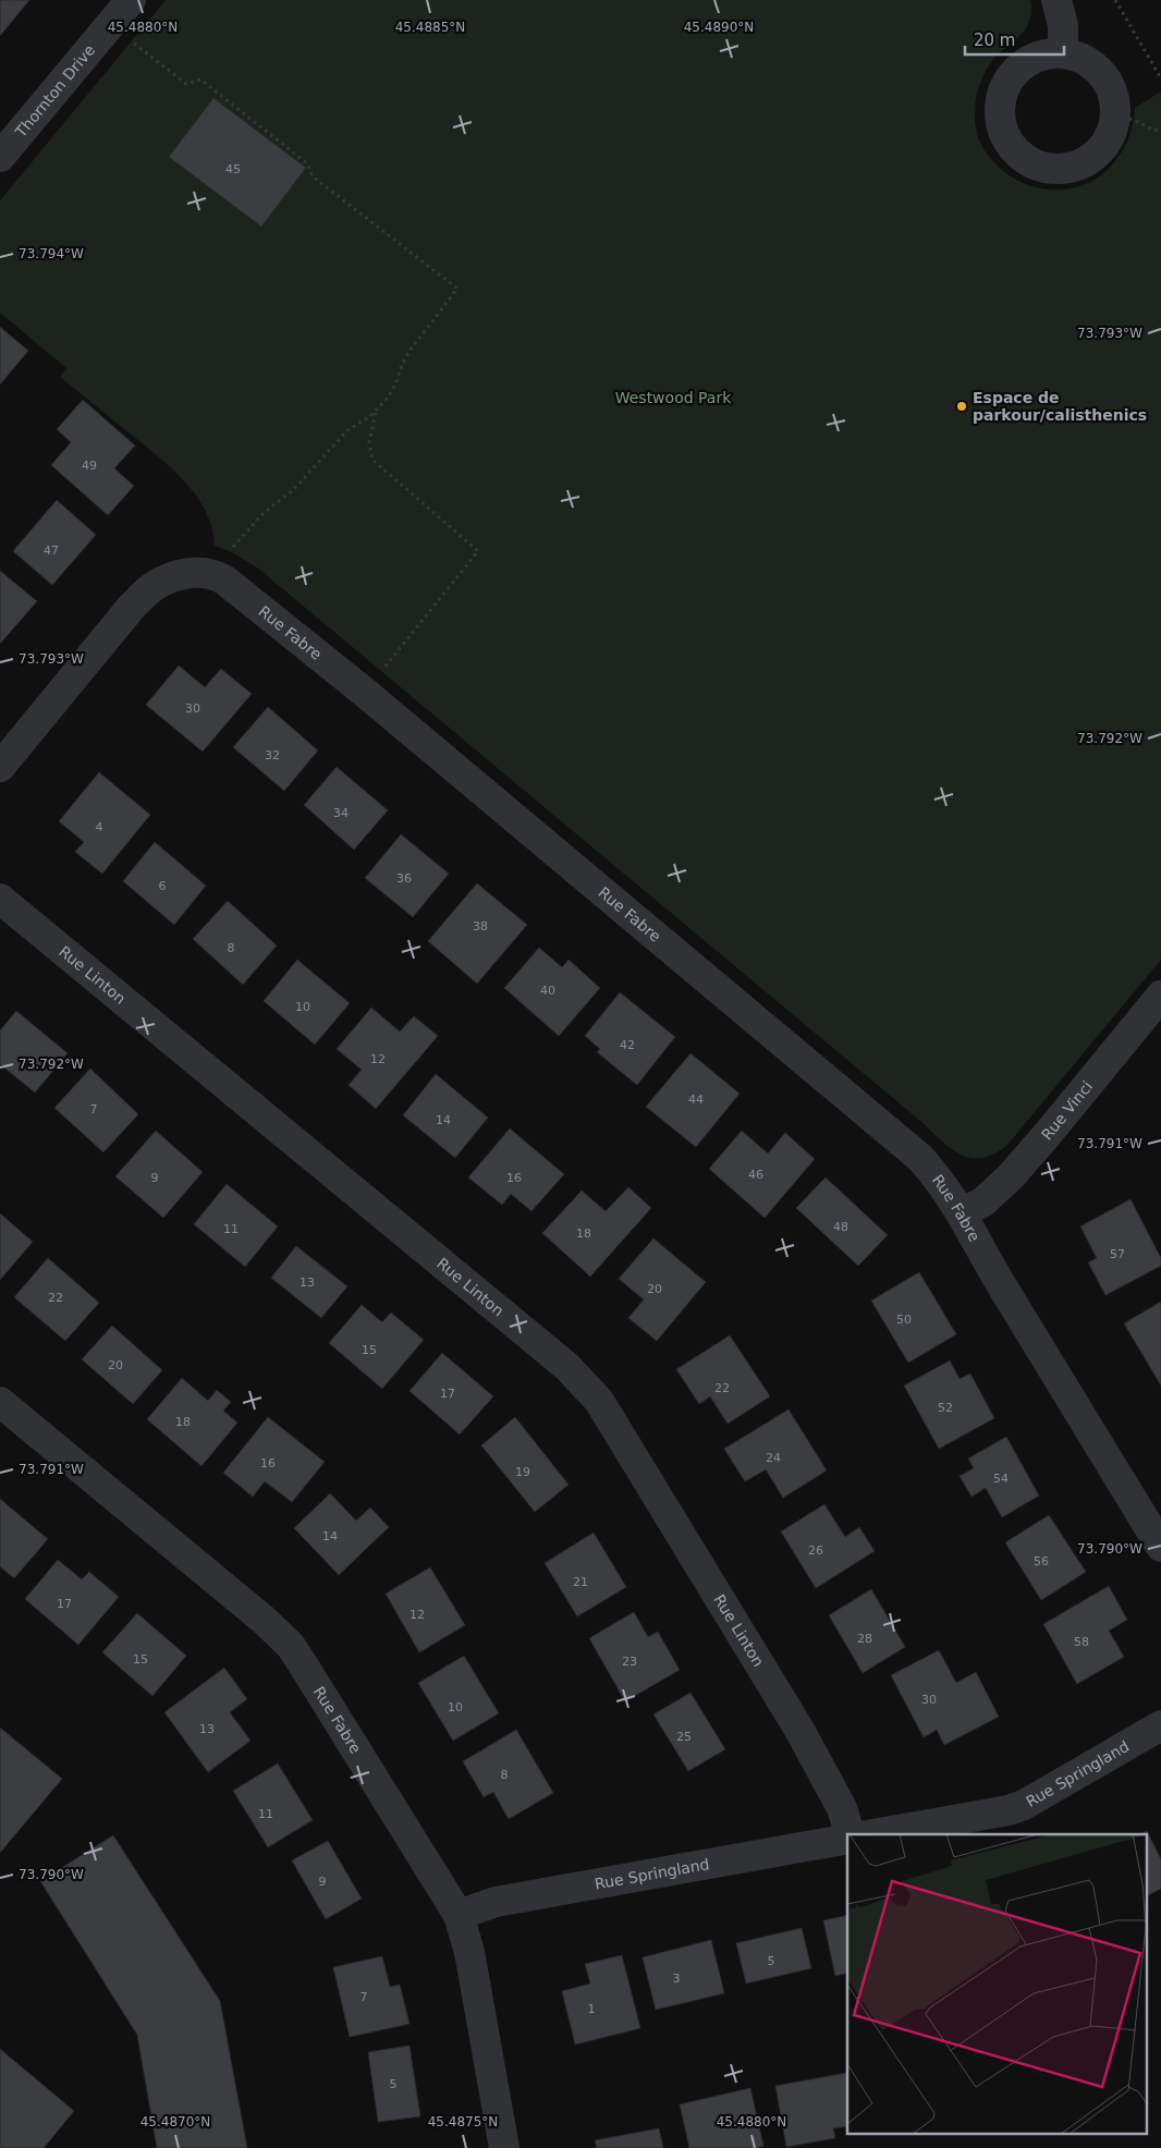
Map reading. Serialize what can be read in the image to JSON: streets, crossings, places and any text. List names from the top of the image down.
{
  "streets": {
    "street": [
      "Thornton Drive",
      "Rue Fabre",
      "Rue Linton",
      "Rue Vinci",
      "Rue Springland"
    ]
  },
  "crossings": [
    ["Rue Fabre", "Rue Vinci"],
    ["Rue Fabre", "Rue Springland"]
  ],
  "parks": ["Westwood Park"],
  "places": ["Espace de parkour/calisthenics"],
  "house_numbers": [
    "45",
    "49",
    "47",
    "30",
    "32",
    "34",
    "4",
    "36",
    "6",
    "38",
    "8",
    "40",
    "10",
    "42",
    "12",
    "44",
    "7",
    "14",
    "46",
    "9",
    "16",
    "48",
    "11",
    "18",
    "57",
    "13",
    "20",
    "22",
    "50",
    "15",
    "20",
    "22",
    "17",
    "52",
    "18",
    "24",
    "16",
    "19",
    "54",
    "14",
    "26",
    "56",
    "21",
    "17",
    "12",
    "28",
    "58",
    "15",
    "23",
    "30",
    "10",
    "13",
    "25",
    "8",
    "11",
    "9",
    "5",
    "3",
    "7",
    "1",
    "5"
  ],
  "scale_bar": "20 m",
  "coordinates": [
    "45.4880°N",
    "45.4885°N",
    "45.4890°N",
    "73.794°W",
    "73.793°W",
    "73.792°W",
    "73.791°W",
    "73.790°W",
    "45.4870°N",
    "45.4875°N"
  ]
}
